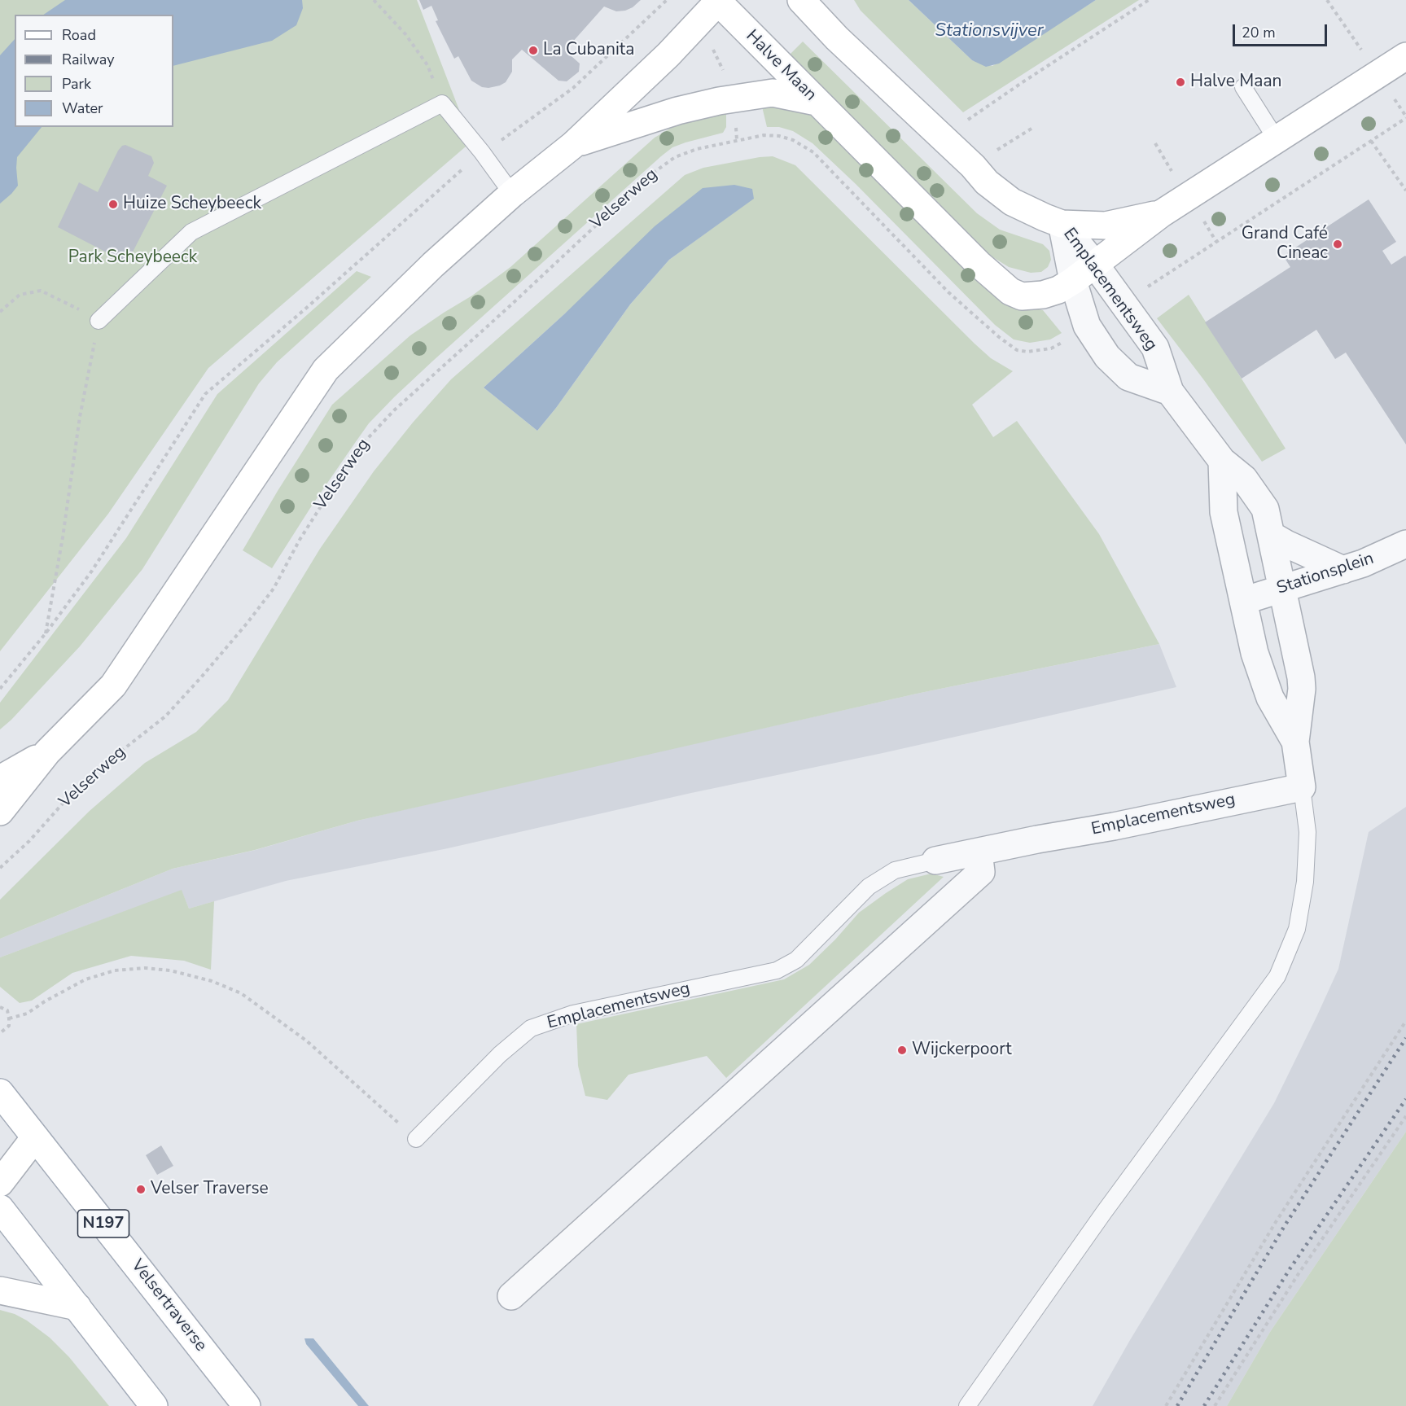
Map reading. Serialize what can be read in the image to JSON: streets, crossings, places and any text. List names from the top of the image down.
{
  "streets": {
    "main road": ["Halve Maan", "N197", "Velsertraverse"],
    "street": ["Emplacementsweg", "Stationsplein"],
    "path": ["Velserweg"]
  },
  "crossings": [
    ["Halve Maan", "Emplacementsweg"],
    ["Emplacementsweg", "Stationsplein"],
    ["N197", "Velsertraverse"]
  ],
  "water": ["Stationsvijver"],
  "parks": ["Park Scheybeeck"],
  "places": [
    "La Cubanita",
    "Halve Maan",
    "Huize Scheybeeck",
    "Grand Café Cineac",
    "Wijckerpoort",
    "Velser Traverse"
  ],
  "legend": [
    "Road",
    "Railway",
    "Park",
    "Water"
  ],
  "scale_bar": "20 m"
}
